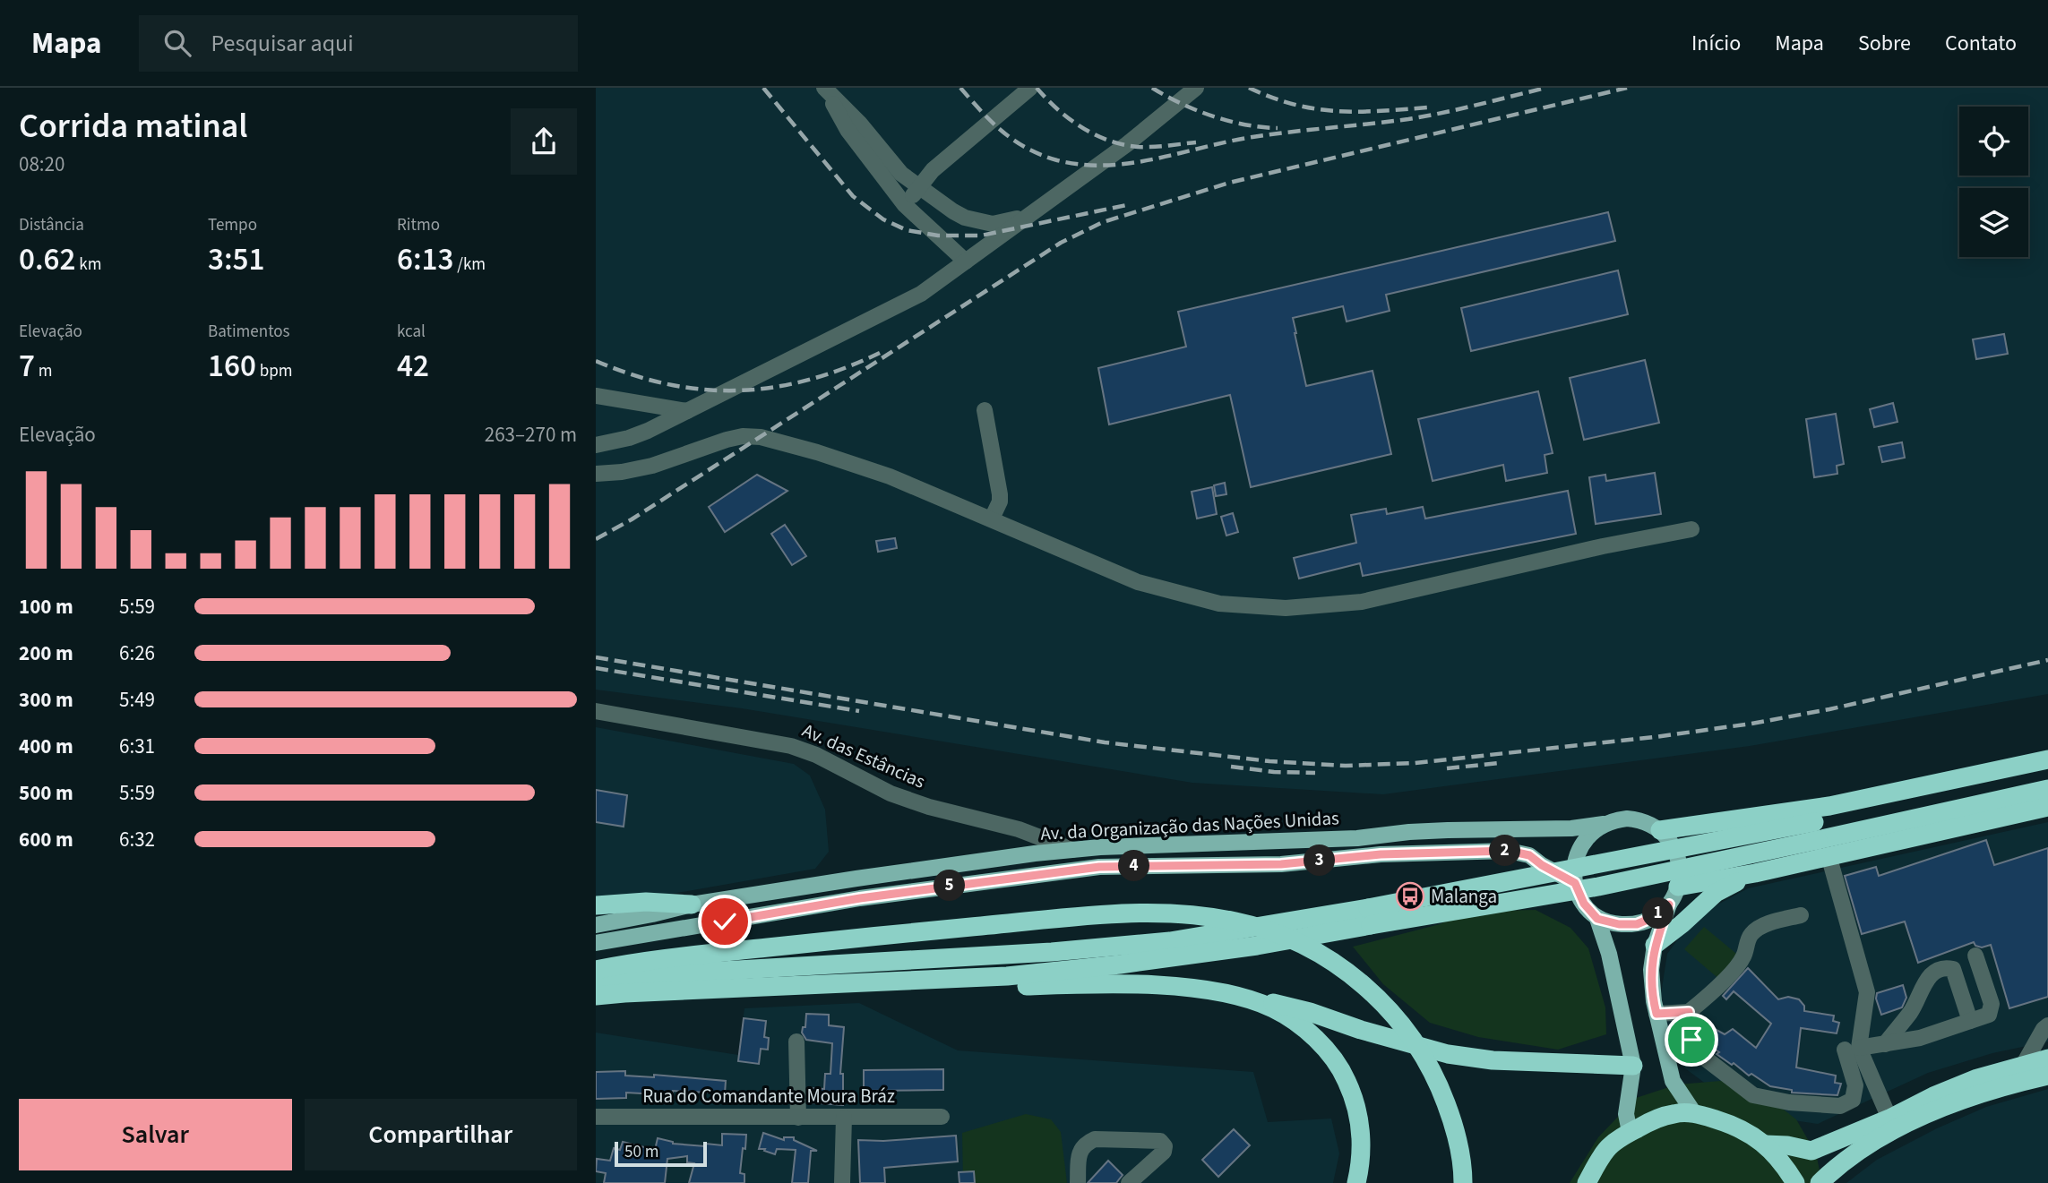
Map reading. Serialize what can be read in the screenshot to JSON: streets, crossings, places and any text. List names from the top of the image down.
{
  "streets": {
    "main road": ["Av. da Organização das Nações Unidas"],
    "street": ["Av. das Estâncias", "Rua do Comandante Moura Bráz"]
  },
  "crossings": [
    ["Av. das Estâncias", "Av. da Organização das Nações Unidas"]
  ],
  "places": {
    "bus stop": ["Malanga"]
  },
  "scale_bar": "50 m",
  "page": {
    "header": "Mapa",
    "search": "Pesquisar aqui",
    "nav": [
      "Início",
      "Mapa",
      "Sobre",
      "Contato"
    ],
    "heading": ["Corrida matinal", "08:20"],
    "stats": [
      ["Distância", "0.62 km"],
      ["Tempo", "3:51"],
      ["Ritmo", "6:13 /km"],
      ["Elevação", "7 m"],
      ["Batimentos", "160 bpm"],
      ["kcal", "42"]
    ],
    "chart": ["Elevação", "263–270 m"],
    "list": [
      {
        "name": "100 m",
        "note": "5:59"
      },
      {
        "name": "200 m",
        "note": "6:26"
      },
      {
        "name": "300 m",
        "note": "5:49"
      },
      {
        "name": "400 m",
        "note": "6:31"
      },
      {
        "name": "500 m",
        "note": "5:59"
      },
      {
        "name": "600 m",
        "note": "6:32"
      }
    ],
    "pins": [
      "2",
      "3",
      "4",
      "5",
      "1"
    ],
    "buttons": ["Salvar", "Compartilhar"],
    "scale": "50 m"
  }
}
